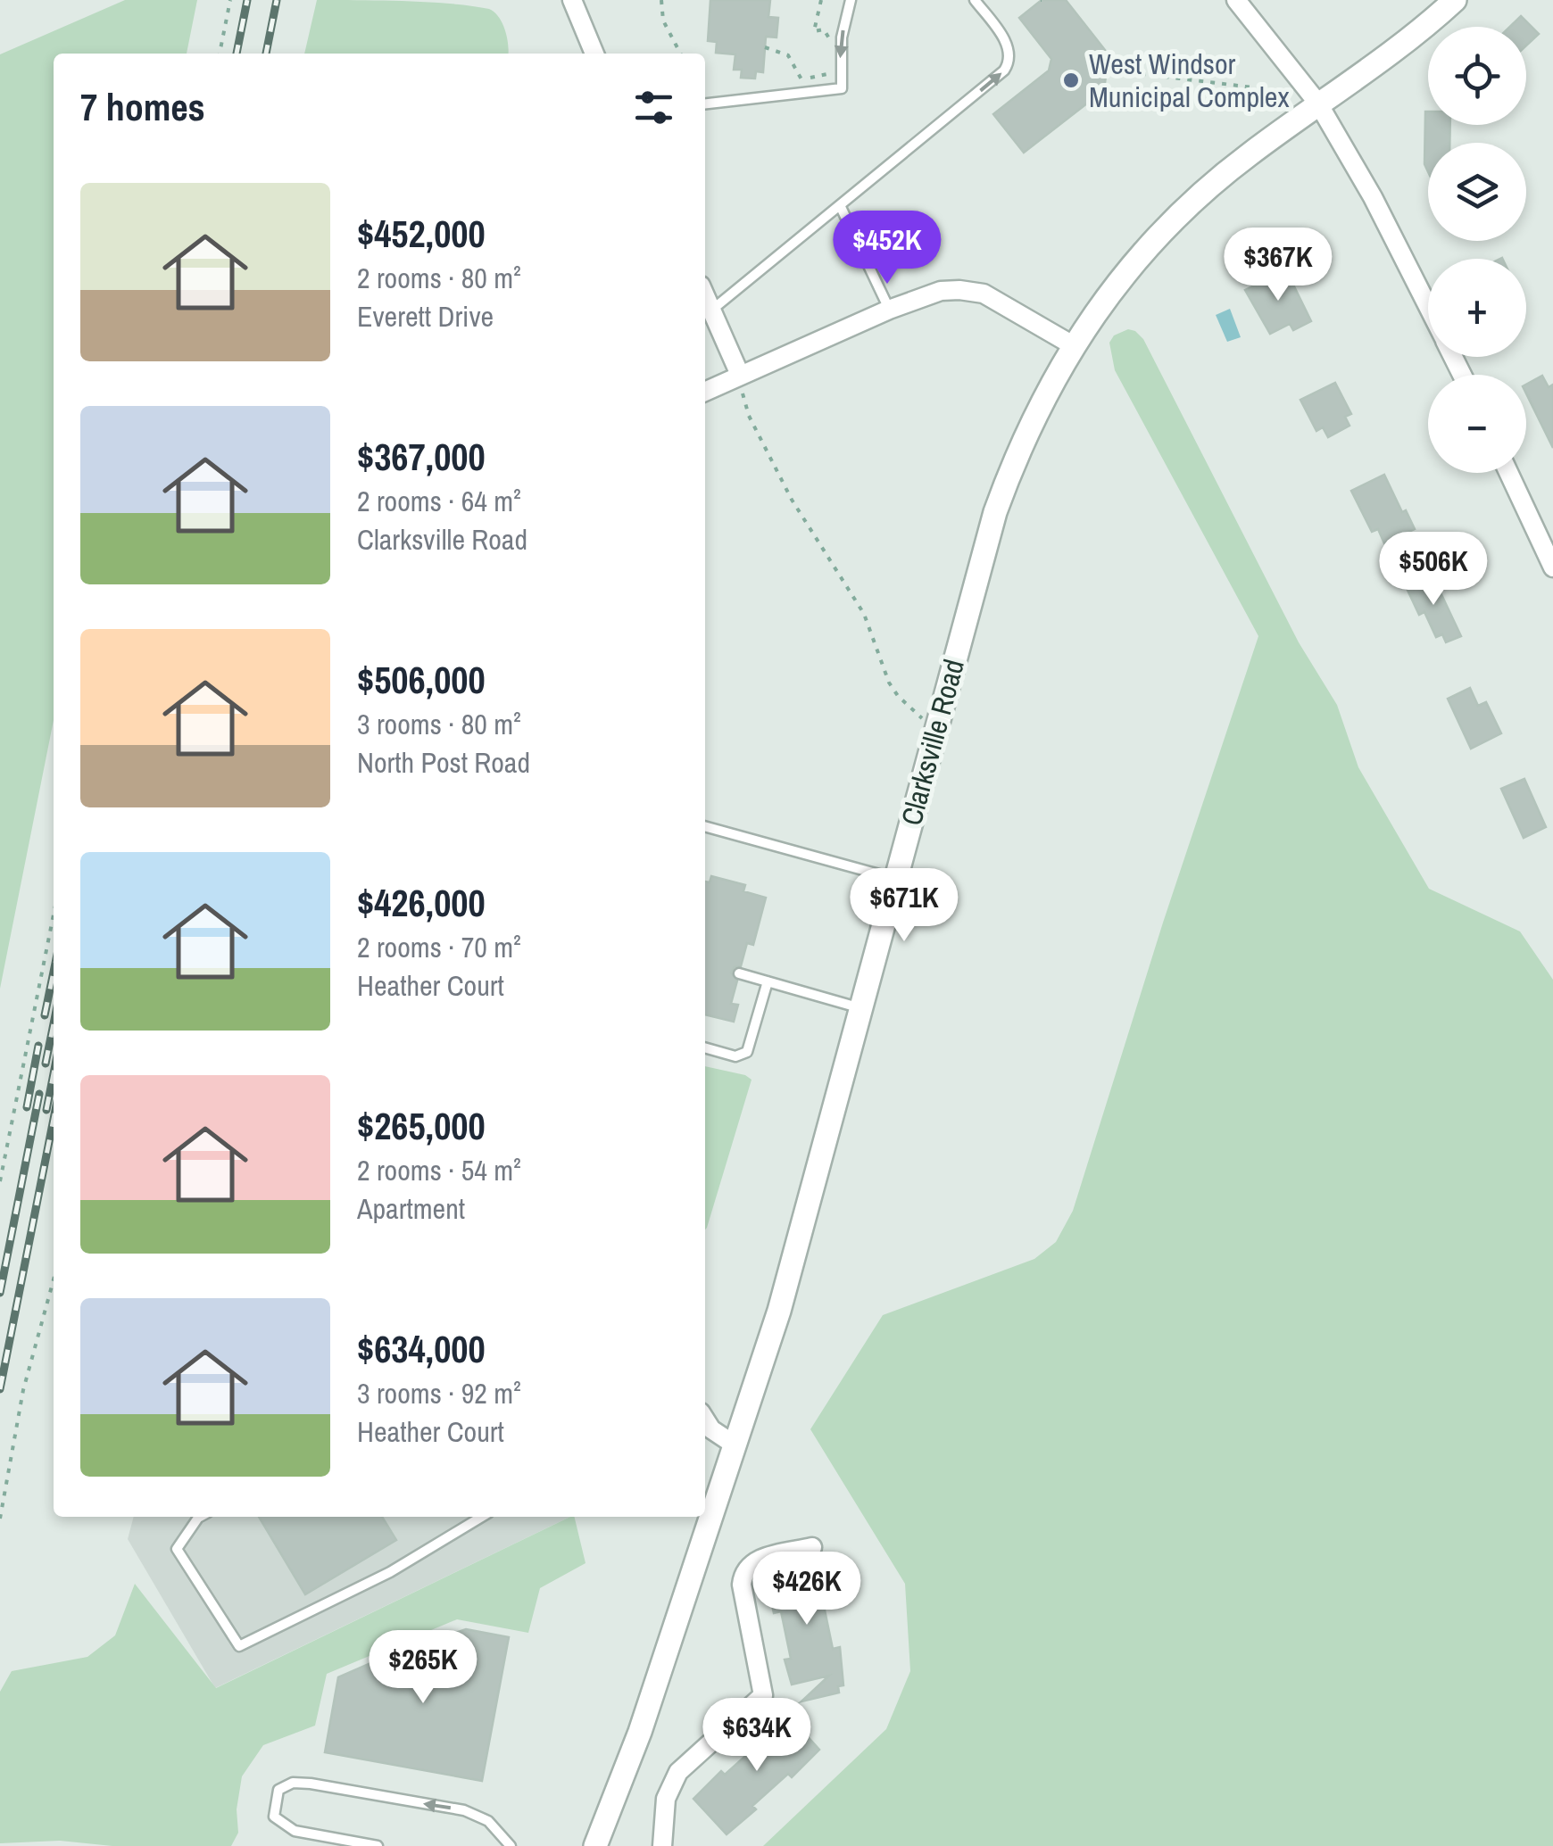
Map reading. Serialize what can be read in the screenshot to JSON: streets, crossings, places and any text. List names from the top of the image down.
{
  "streets": {
    "street": ["Clarksville Road"]
  },
  "places": ["West Windsor Municipal Complex"],
  "page": {
    "map_buttons": ["+", "−"],
    "heading": "7 homes",
    "list": [
      {
        "name": "$452,000",
        "note": "2 rooms · 80 m² · Everett Drive"
      },
      {
        "name": "$367,000",
        "note": "2 rooms · 64 m² · Clarksville Road"
      },
      {
        "name": "$506,000",
        "note": "3 rooms · 80 m² · North Post Road"
      },
      {
        "name": "$426,000",
        "note": "2 rooms · 70 m² · Heather Court"
      },
      {
        "name": "$265,000",
        "note": "2 rooms · 54 m² · Apartment"
      },
      {
        "name": "$634,000",
        "note": "3 rooms · 92 m² · Heather Court"
      }
    ],
    "price": [
      "$452K",
      "$367K",
      "$506K",
      "$671K",
      "$426K",
      "$265K",
      "$634K"
    ]
  }
}
